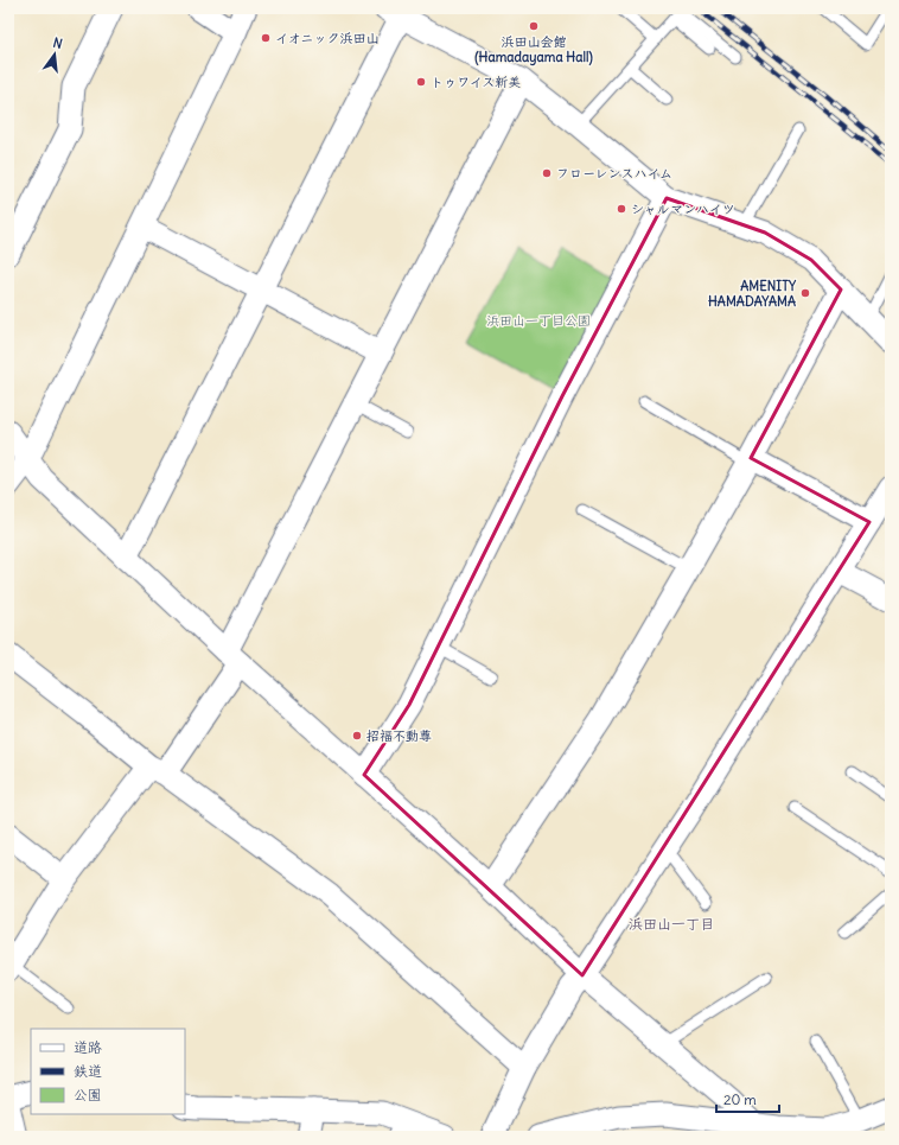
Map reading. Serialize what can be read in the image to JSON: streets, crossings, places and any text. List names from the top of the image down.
{
  "districts": ["浜田山一丁目"],
  "parks": ["浜田山一丁目公園"],
  "places": [
    "浜田山会館 (Hamadayama Hall)",
    "イオニック浜田山",
    "トゥワイス新美",
    "フローレンスハイム",
    "シャルマンハイツ",
    "AMENITY HAMADAYAMA",
    "招福不動尊"
  ],
  "legend": ["道路", "鉄道", "公園"],
  "scale_bar": "20 m",
  "north": "top"
}
